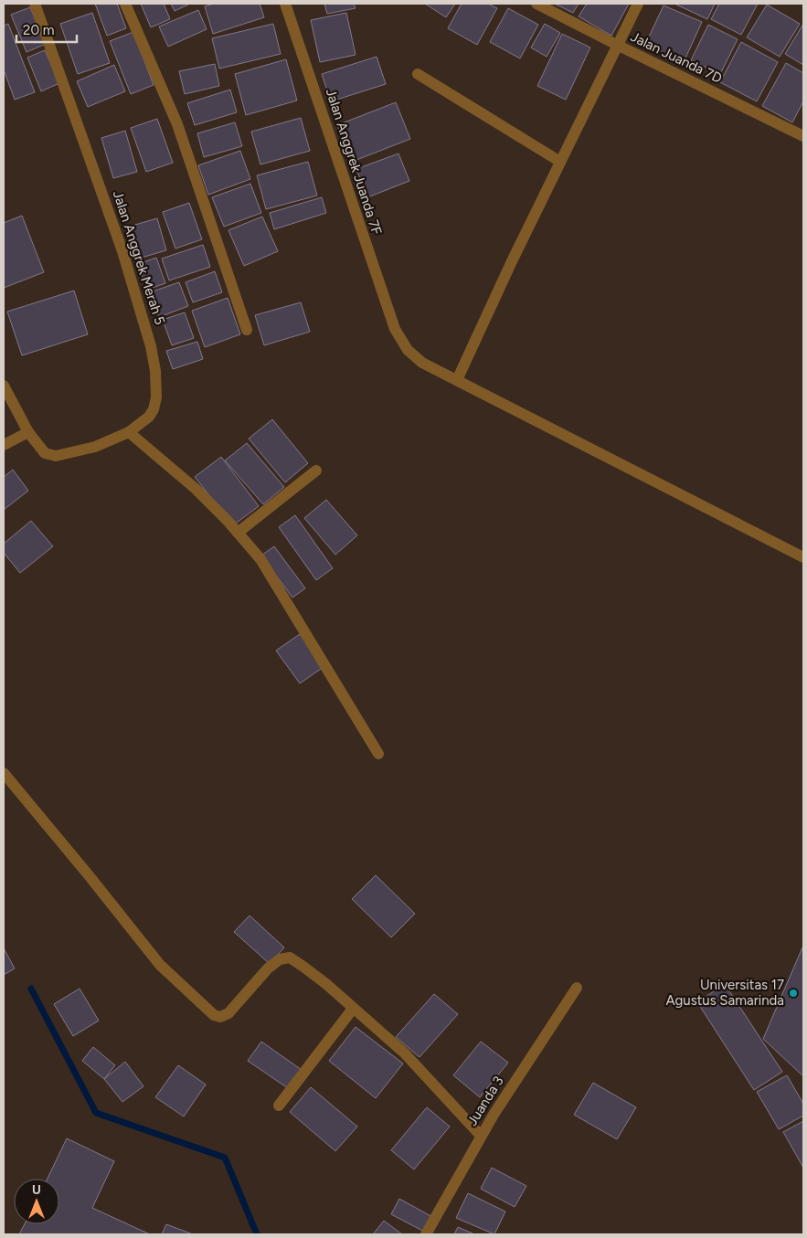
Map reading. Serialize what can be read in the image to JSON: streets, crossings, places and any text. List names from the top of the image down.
{
  "streets": {
    "street": [
      "Jalan Juanda 7D",
      "Jalan Anggrek Juanda 7F",
      "Jalan Anggrek Merah 5",
      "Juanda 3"
    ]
  },
  "places": ["Universitas 17 Agustus Samarinda"],
  "scale_bar": "20 m",
  "north": "top"
}
